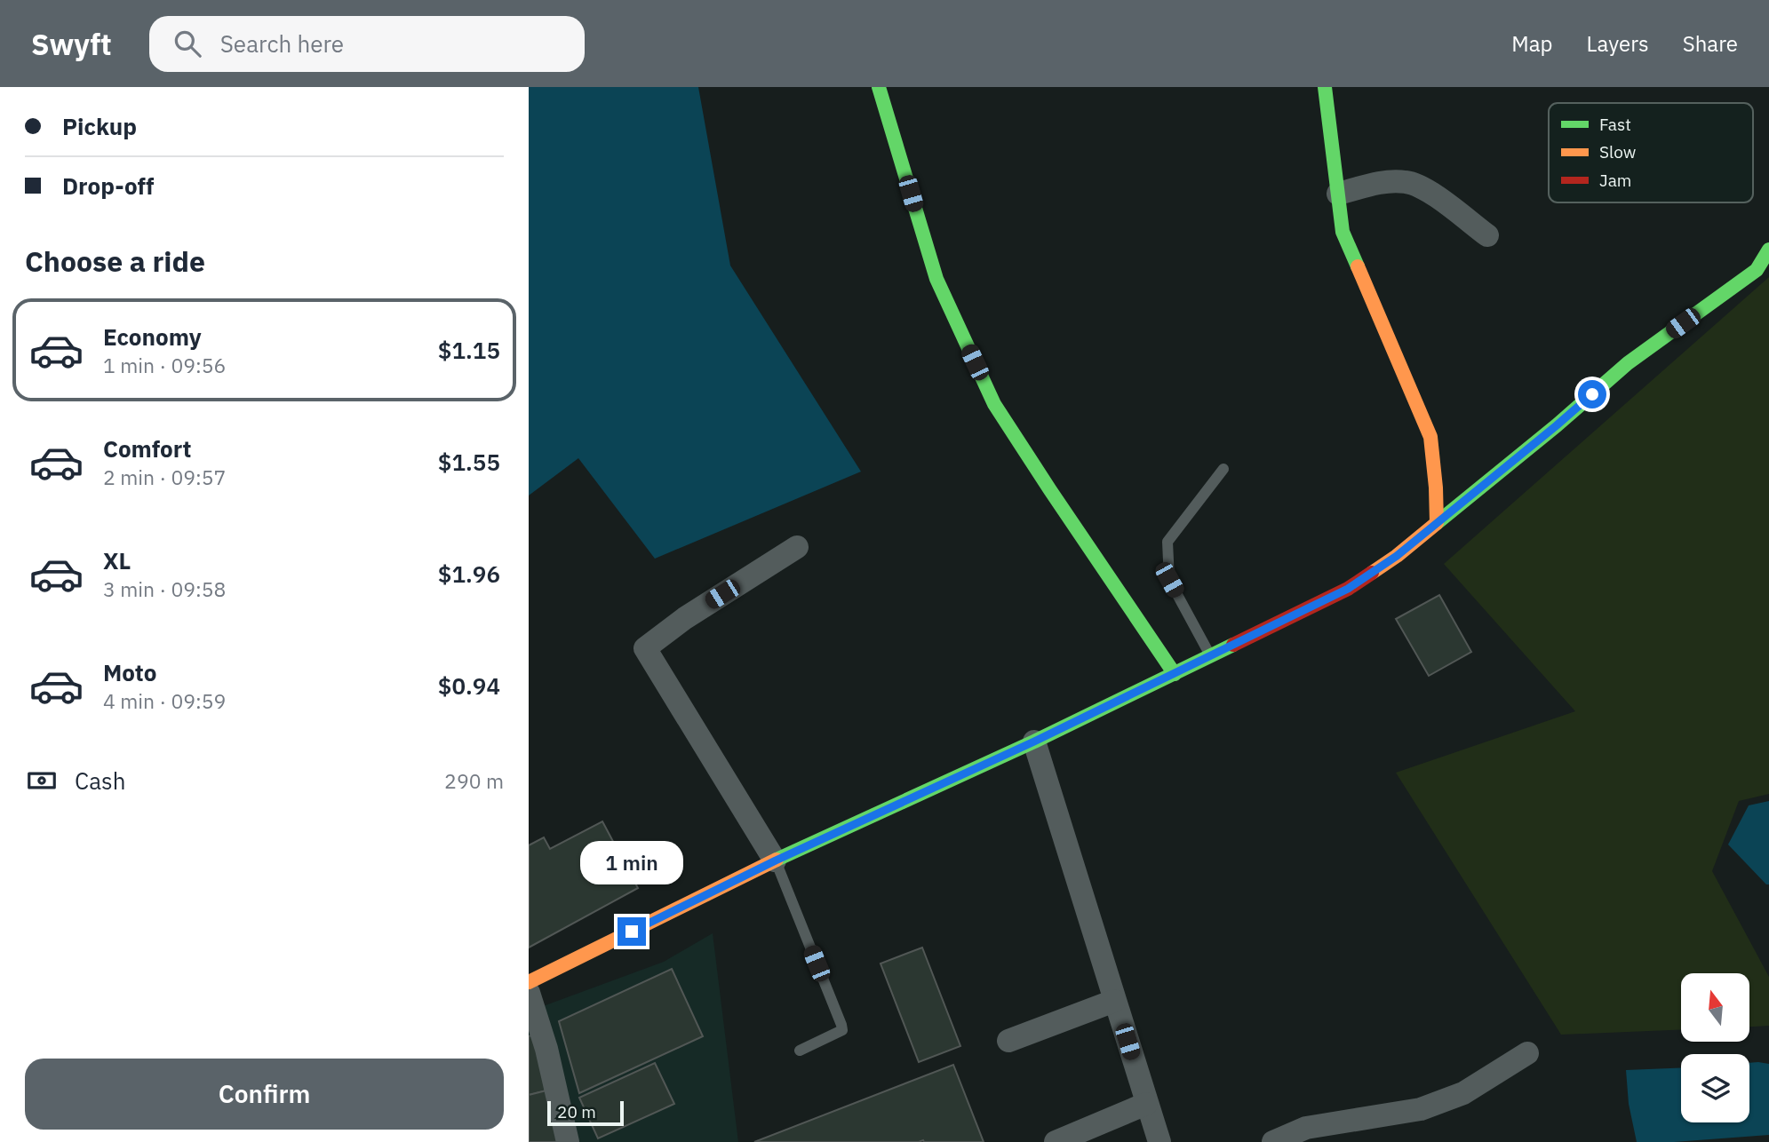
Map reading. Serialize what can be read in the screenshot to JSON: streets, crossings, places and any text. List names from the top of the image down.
{
  "legend": ["Fast", "Slow", "Jam"],
  "scale_bar": "20 m",
  "north": "top",
  "page": {
    "header": "Swyft",
    "search": "Search here",
    "nav": ["Map", "Layers", "Share"],
    "banner": ["Pickup", "Drop-off"],
    "heading": "Choose a ride",
    "list": [
      {
        "name": "Economy",
        "note": "1 min · 09:56",
        "value": "$1.15"
      },
      {
        "name": "Comfort",
        "note": "2 min · 09:57",
        "value": "$1.55"
      },
      {
        "name": "XL",
        "note": "3 min · 09:58",
        "value": "$1.96"
      },
      {
        "name": "Moto",
        "note": "4 min · 09:59",
        "value": "$0.94"
      }
    ],
    "pay": ["Cash", "290 m"],
    "bubble": "1 min",
    "buttons": "Confirm",
    "scale": "20 m"
  }
}
